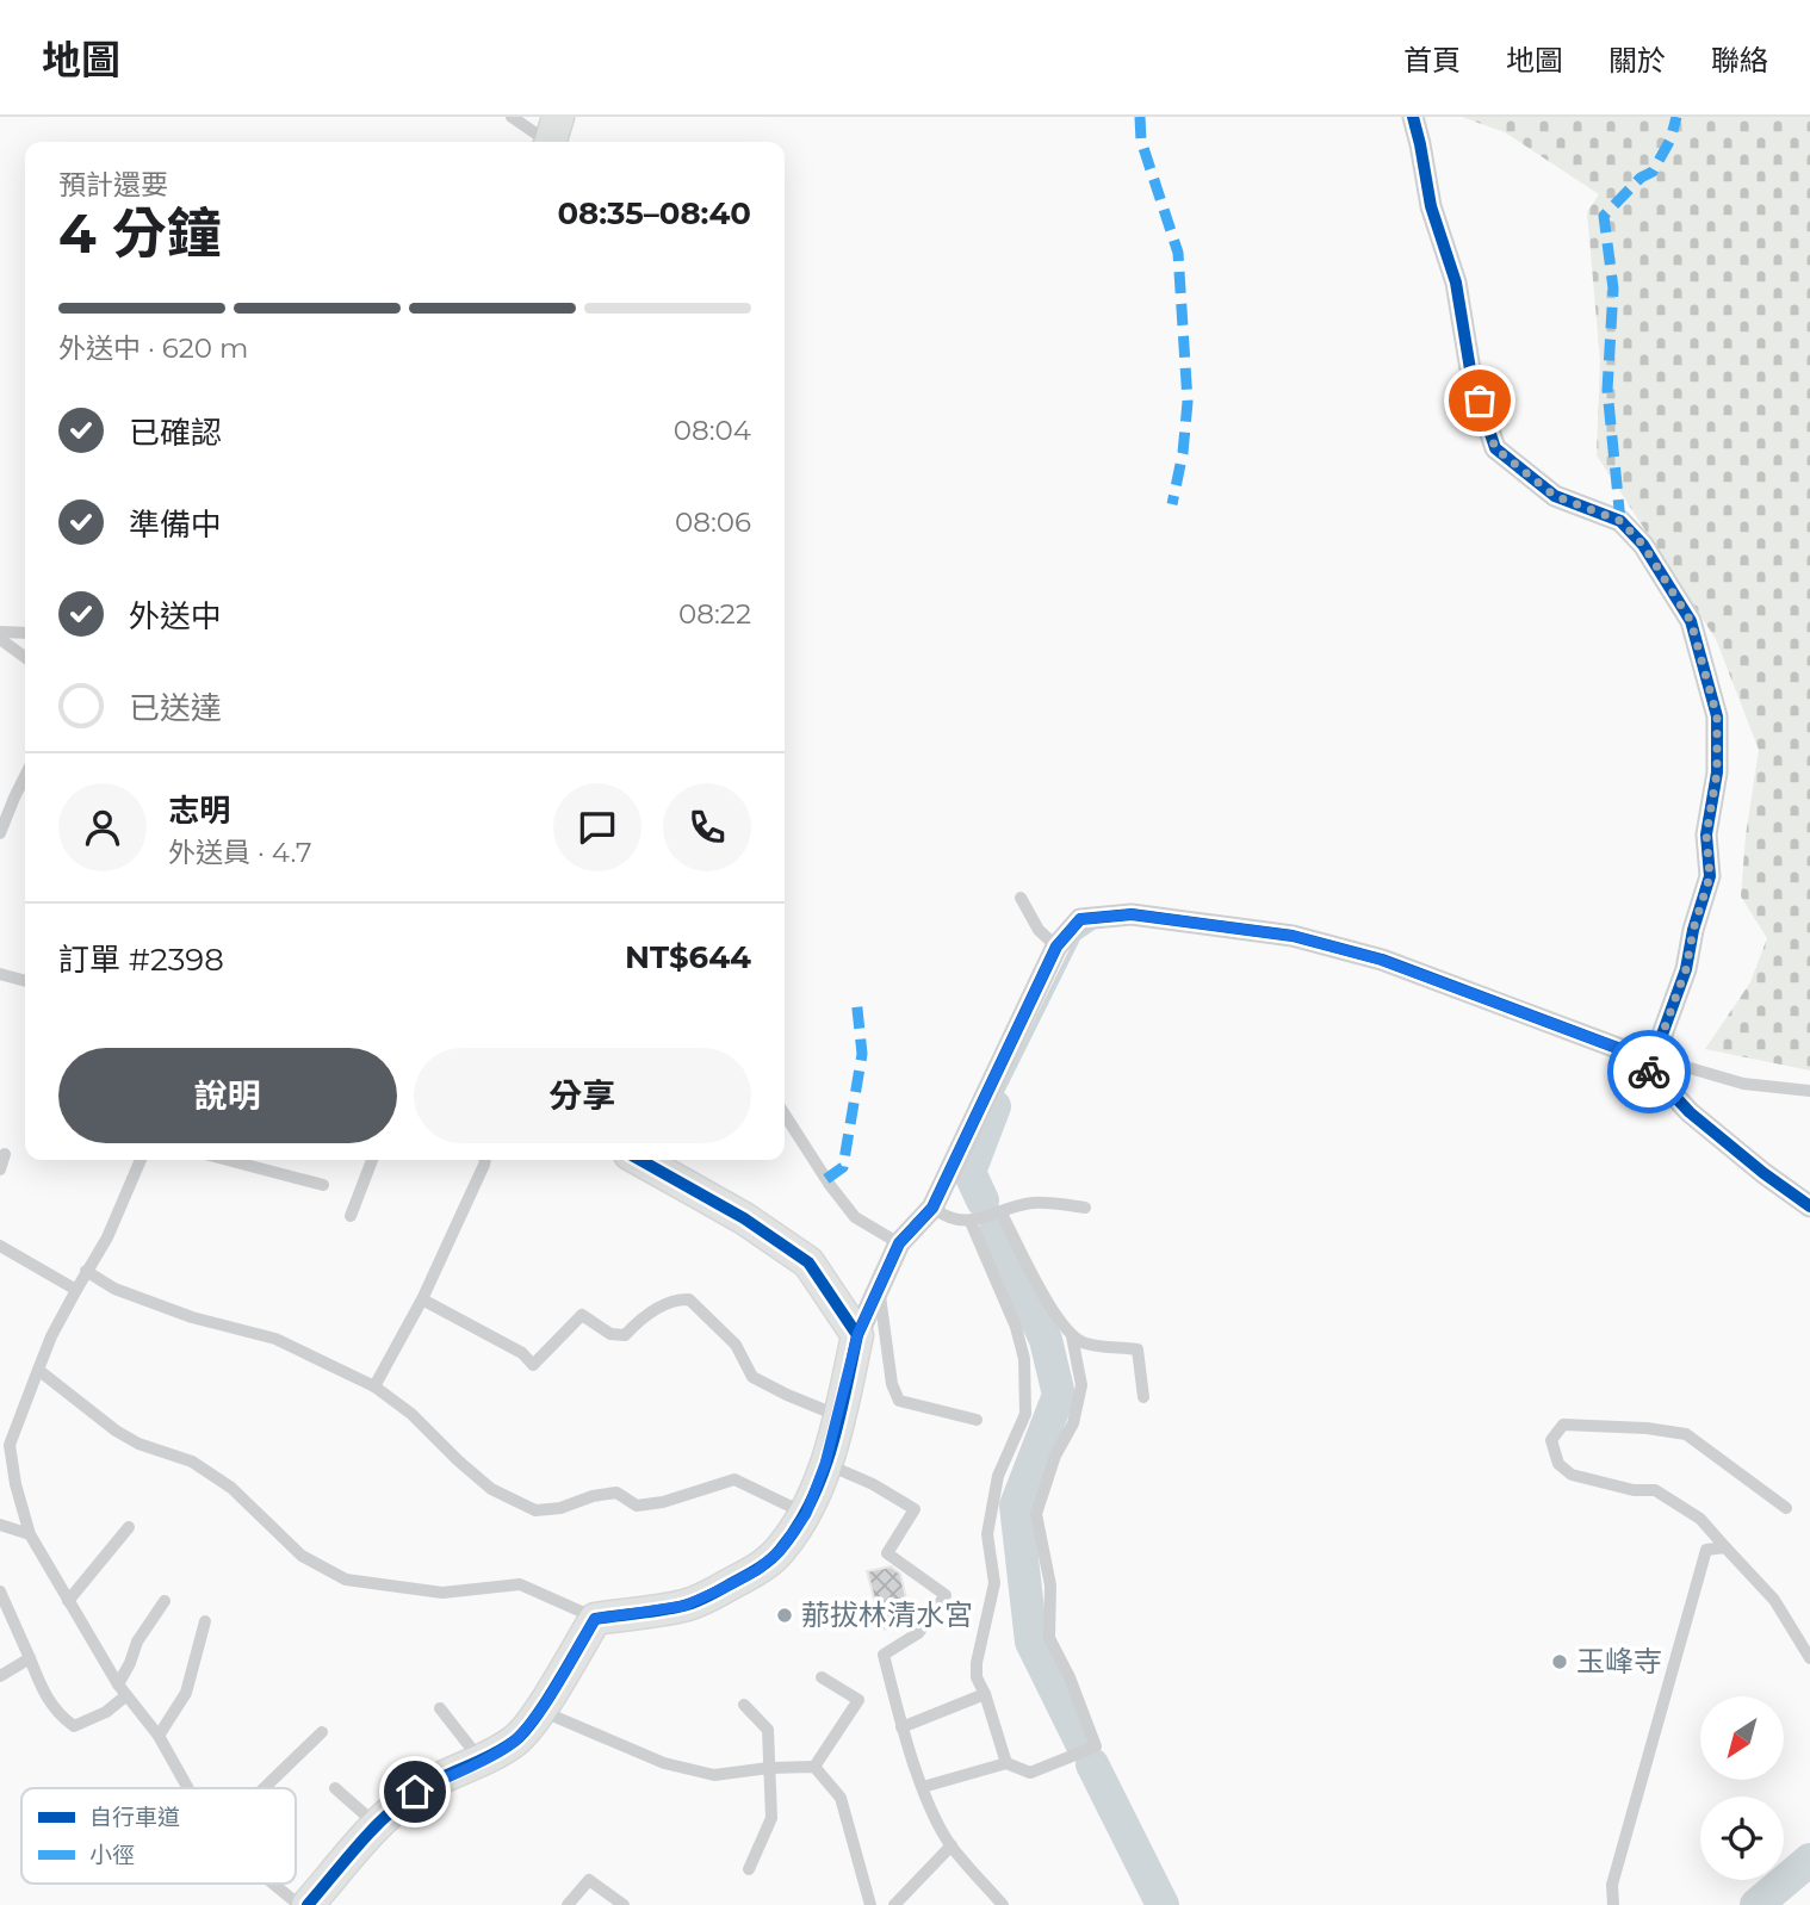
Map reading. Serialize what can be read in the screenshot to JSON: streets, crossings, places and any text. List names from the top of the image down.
{
  "places": ["𦰡拔林清水宮", "玉峰寺"],
  "legend": ["自行車道", "小徑"],
  "north": "bottom left",
  "page": {
    "header": "地圖",
    "nav": [
      "首頁",
      "地圖",
      "關於",
      "聯絡"
    ],
    "heading": ["4 分鐘", "預計還要", "08:35–08:40"],
    "panel": [
      "志明",
      "外送員 · 4.7",
      "訂單 #2398",
      "NT$644"
    ],
    "bar": "外送中 · 620 m",
    "list": [
      ["已確認", "08:04"],
      ["準備中", "08:06"],
      ["外送中", "08:22"],
      "已送達"
    ],
    "buttons": ["說明", "分享"]
  }
}
